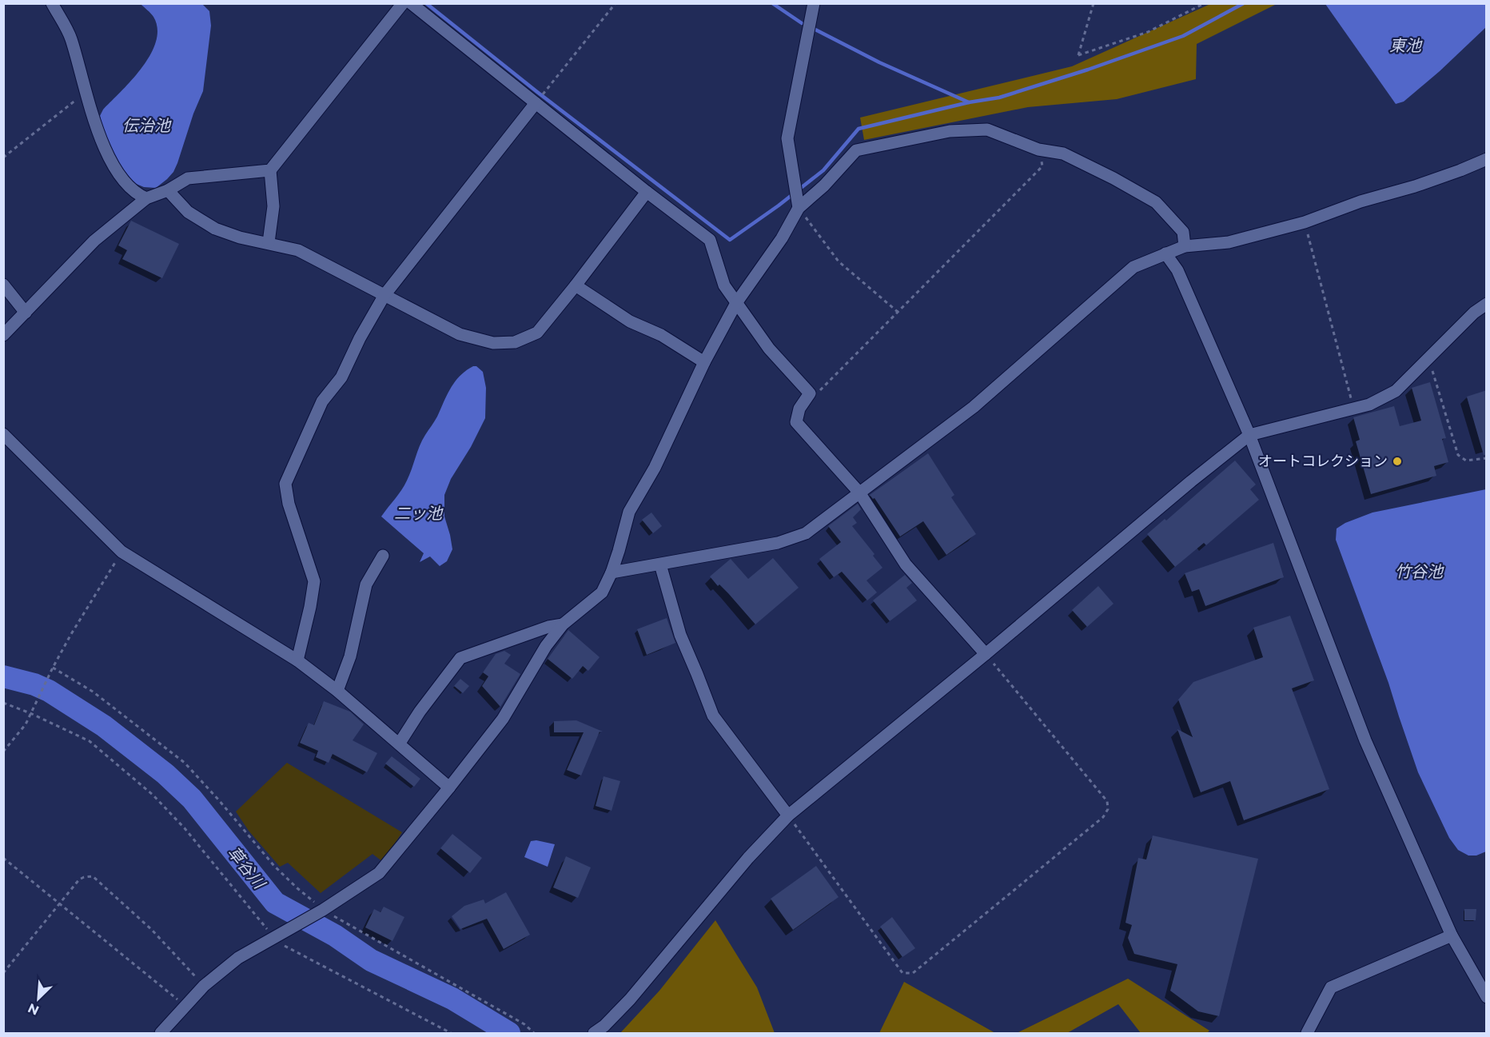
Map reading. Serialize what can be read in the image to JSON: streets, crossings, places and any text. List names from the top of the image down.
{
  "water": [
    "東池",
    "伝治池",
    "二ッ池",
    "竹谷池",
    "草谷川"
  ],
  "places": ["オートコレクション"],
  "north": "bottom left"
}
